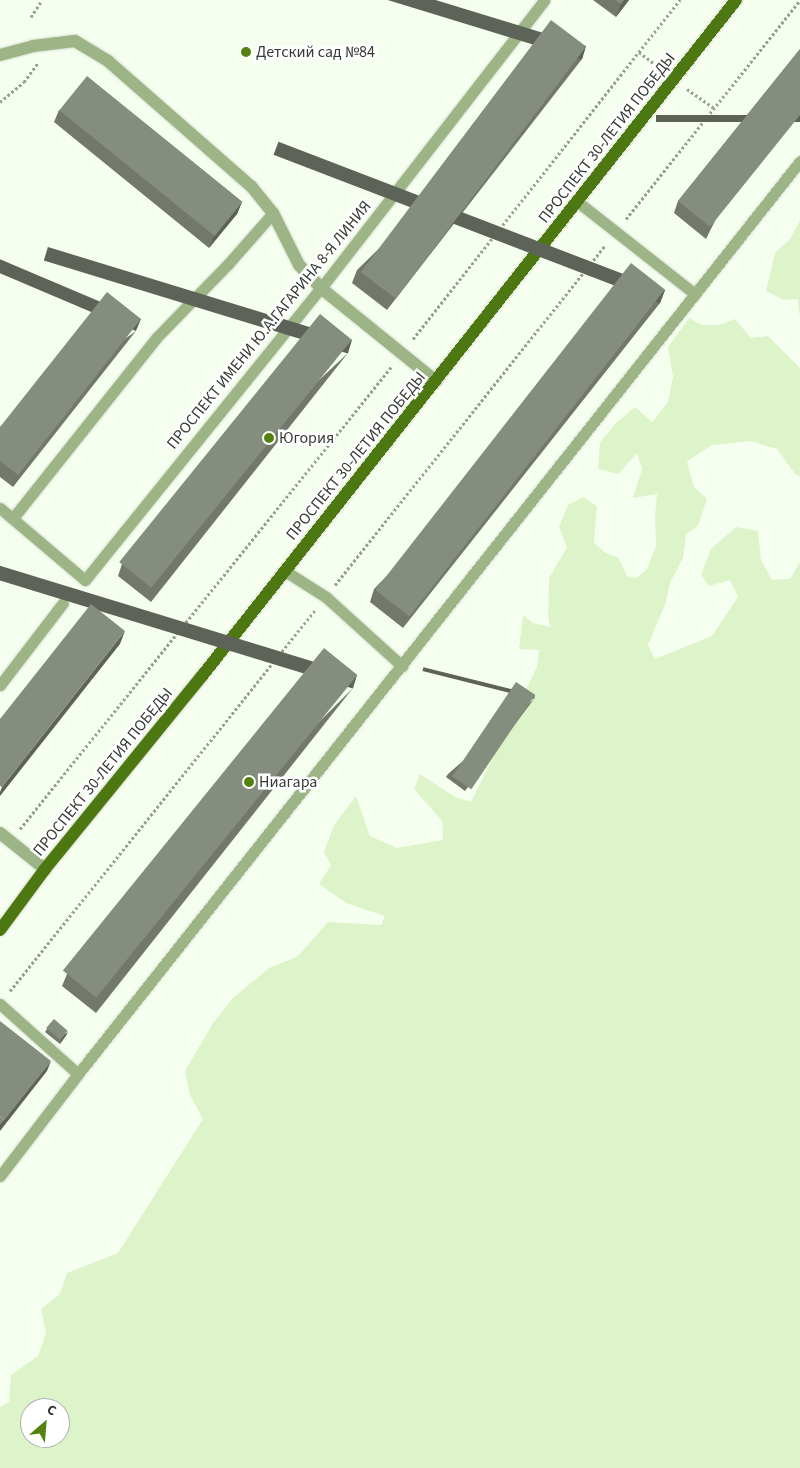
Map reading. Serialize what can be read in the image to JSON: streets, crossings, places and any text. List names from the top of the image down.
{
  "streets": {
    "main road": ["ПРОСПЕКТ 30-ЛЕТИЯ ПОБЕДЫ"],
    "lane": ["ПРОСПЕКТ ИМЕНИ Ю.А.ГАГАРИНА 8-Я ЛИНИЯ"]
  },
  "places": ["Детский сад №84", "Югория", "Ниагара"],
  "north": "top right"
}
